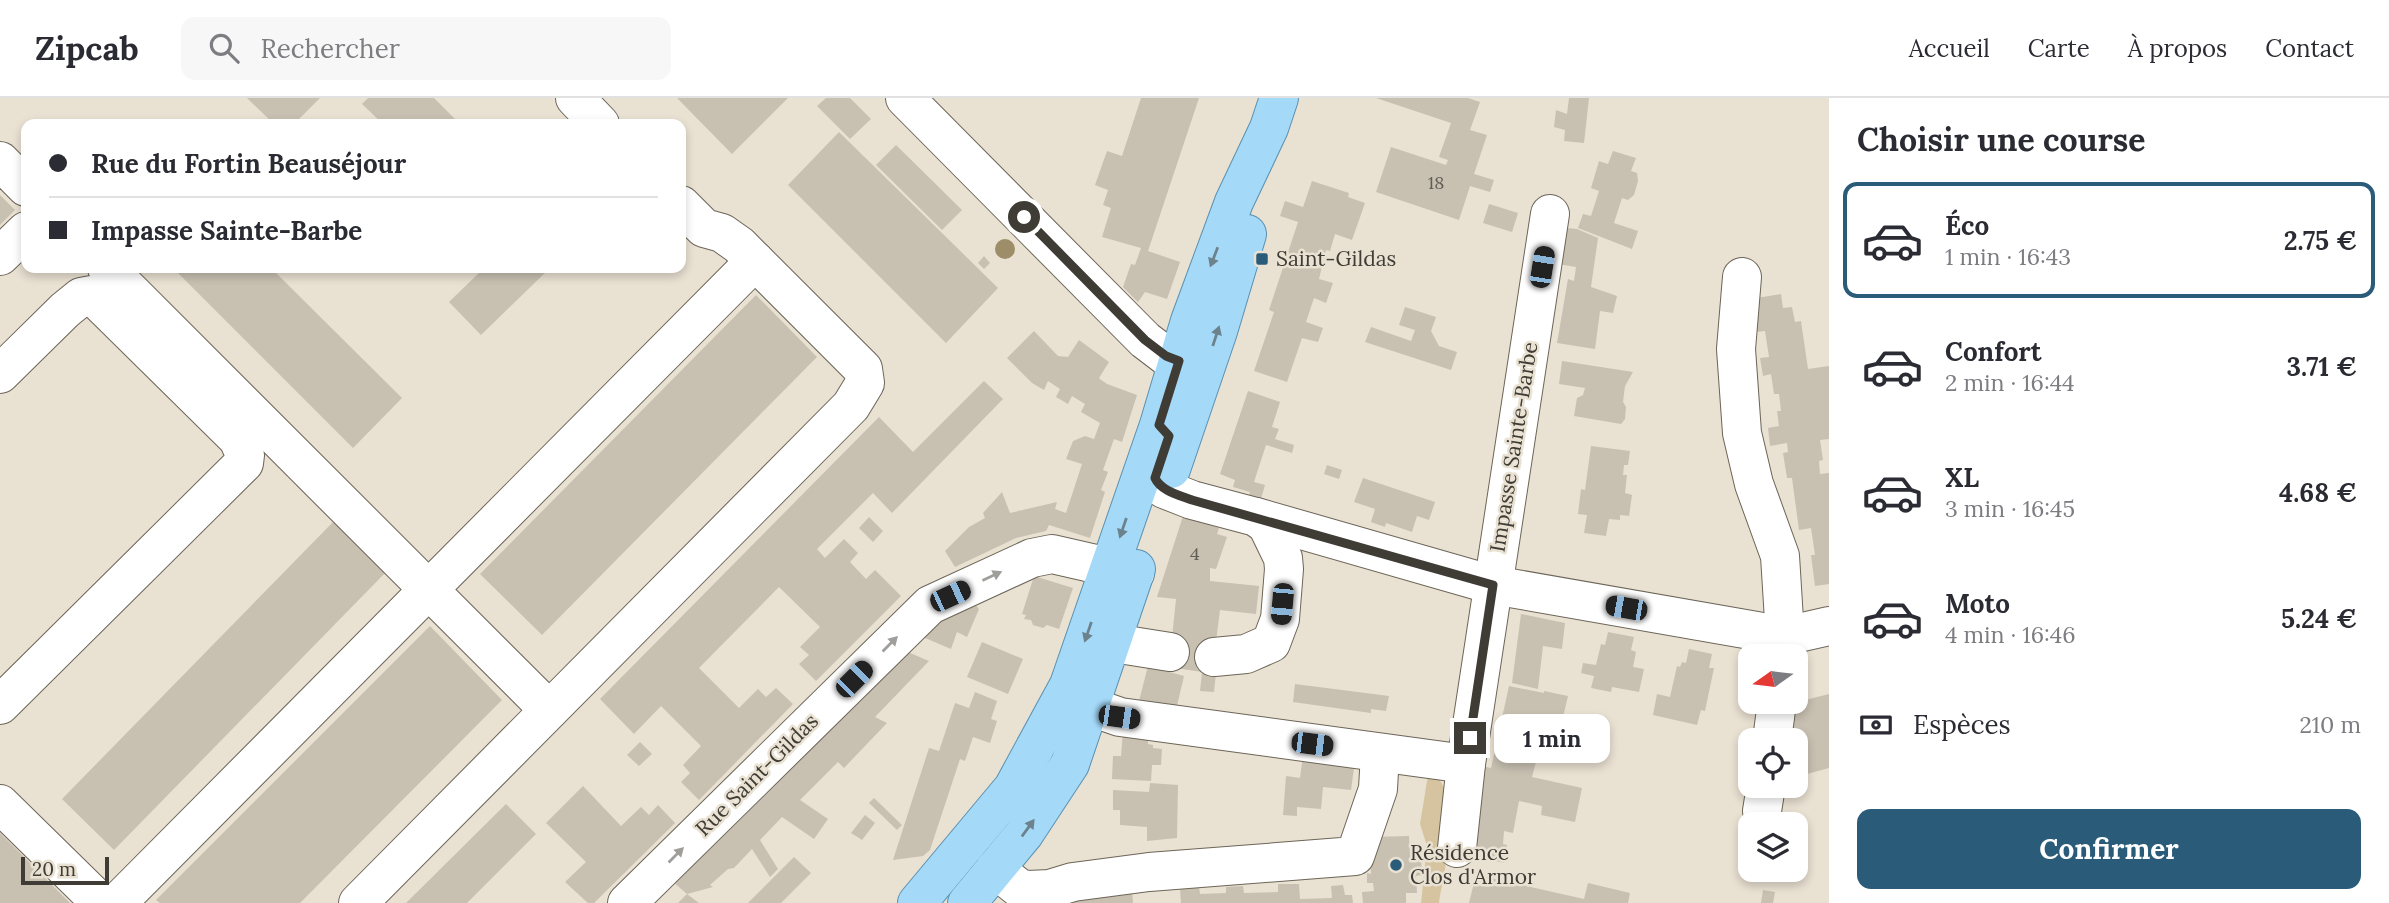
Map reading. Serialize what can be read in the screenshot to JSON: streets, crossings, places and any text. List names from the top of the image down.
{
  "streets": {
    "street": ["Impasse Sainte-Barbe", "Rue Saint-Gildas"]
  },
  "one_way": ["Rue Saint-Gildas"],
  "places": {
    "transit": ["Saint-Gildas"],
    "other": ["Résidence Clos d'Armor"]
  },
  "house_numbers": ["18", "4"],
  "scale_bar": "20 m",
  "north": "left",
  "page": {
    "header": "Zipcab",
    "search": "Rechercher",
    "nav": [
      "Accueil",
      "Carte",
      "À propos",
      "Contact"
    ],
    "heading": "Choisir une course",
    "banner": ["Rue du Fortin Beauséjour", "Impasse Sainte-Barbe"],
    "list": [
      {
        "name": "Éco",
        "note": "1 min · 16:43",
        "value": "2.75 €"
      },
      {
        "name": "Confort",
        "note": "2 min · 16:44",
        "value": "3.71 €"
      },
      {
        "name": "XL",
        "note": "3 min · 16:45",
        "value": "4.68 €"
      },
      {
        "name": "Moto",
        "note": "4 min · 16:46",
        "value": "5.24 €"
      }
    ],
    "pay": ["Espèces", "210 m"],
    "bubble": "1 min",
    "buttons": "Confirmer",
    "scale": "20 m"
  }
}
